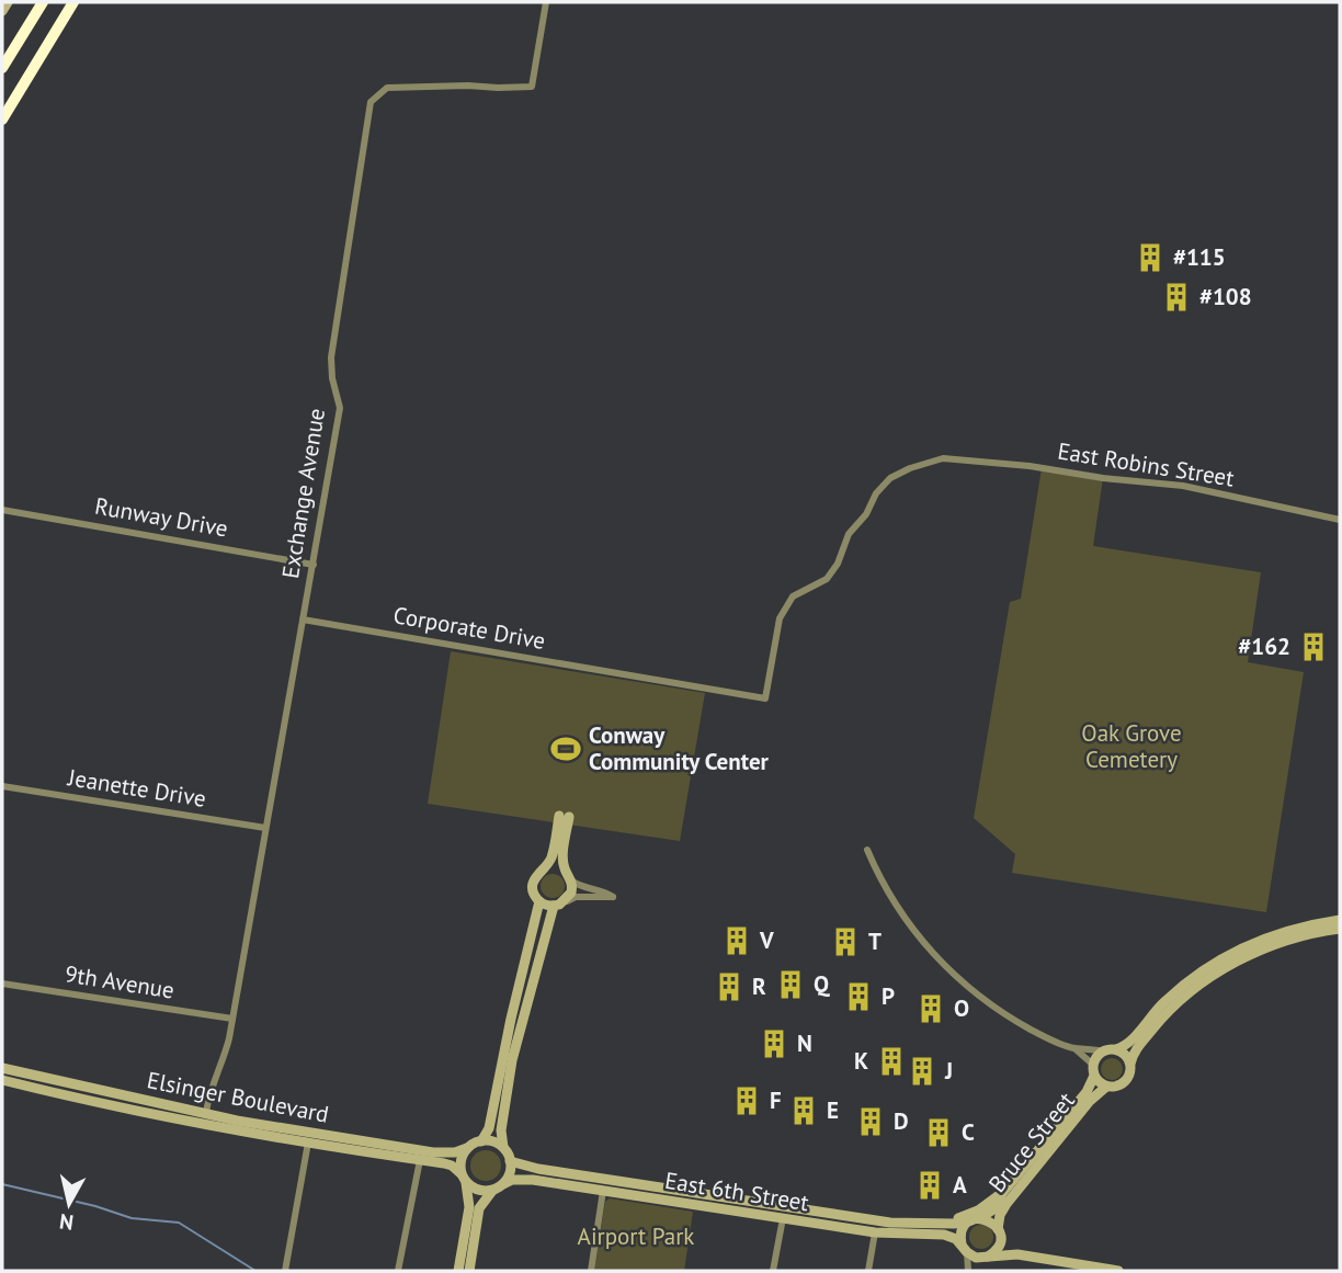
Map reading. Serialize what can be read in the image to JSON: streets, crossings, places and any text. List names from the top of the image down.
{
  "streets": {
    "street": [
      "East Robins Street",
      "Exchange Avenue",
      "Runway Drive",
      "Corporate Drive",
      "Jeanette Drive",
      "9th Avenue",
      "Elsinger Boulevard",
      "Bruce Street",
      "East 6th Street"
    ]
  },
  "crossings": [
    ["East Robins Street", "Corporate Drive"],
    ["Exchange Avenue", "Runway Drive"],
    ["Exchange Avenue", "Corporate Drive"],
    ["Exchange Avenue", "Jeanette Drive"],
    ["Elsinger Boulevard", "East 6th Street"],
    ["Bruce Street", "East 6th Street"]
  ],
  "parks": ["Oak Grove Cemetery", "Airport Park"],
  "places": {
    "building": [
      "#115",
      "#108",
      "#162",
      "V",
      "T",
      "Q",
      "R",
      "P",
      "O",
      "N",
      "K",
      "J",
      "F",
      "E",
      "D",
      "C",
      "A"
    ],
    "sports": ["Conway Community Center"]
  },
  "north": "bottom"
}
